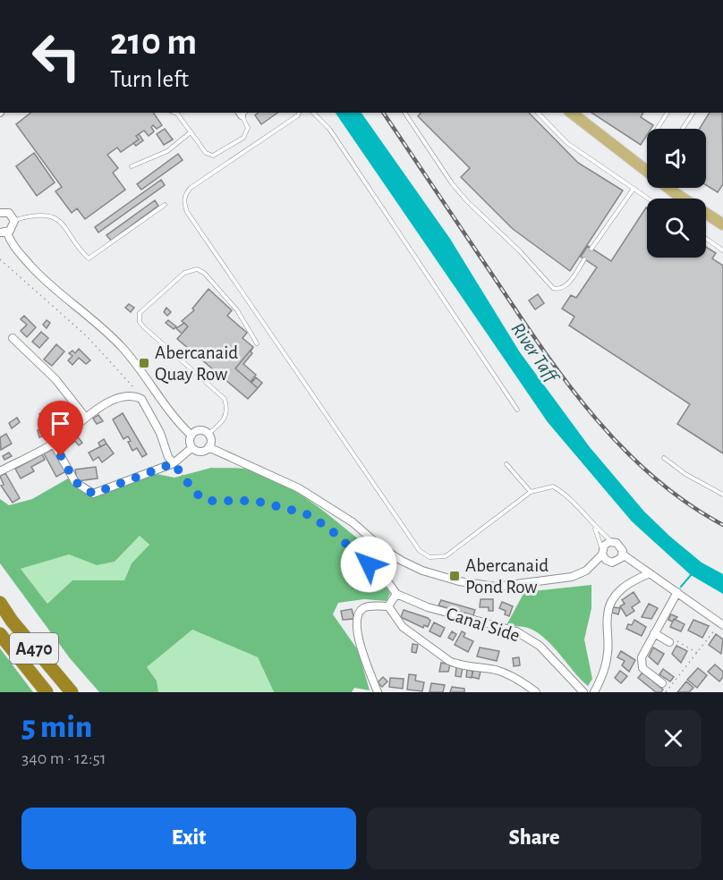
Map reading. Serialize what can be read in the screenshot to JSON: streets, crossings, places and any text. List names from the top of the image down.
{
  "streets": {
    "highway": ["A470"],
    "street": ["Canal Side"]
  },
  "water": ["River Taff"],
  "places": {
    "transit": ["Abercanaid Quay Row", "Abercanaid Pond Row"]
  },
  "page": {
    "turn": ["210 m", "Turn left"],
    "heading": ["5 min", "340 m · 12:51"],
    "buttons": ["Exit", "Share"]
  }
}
